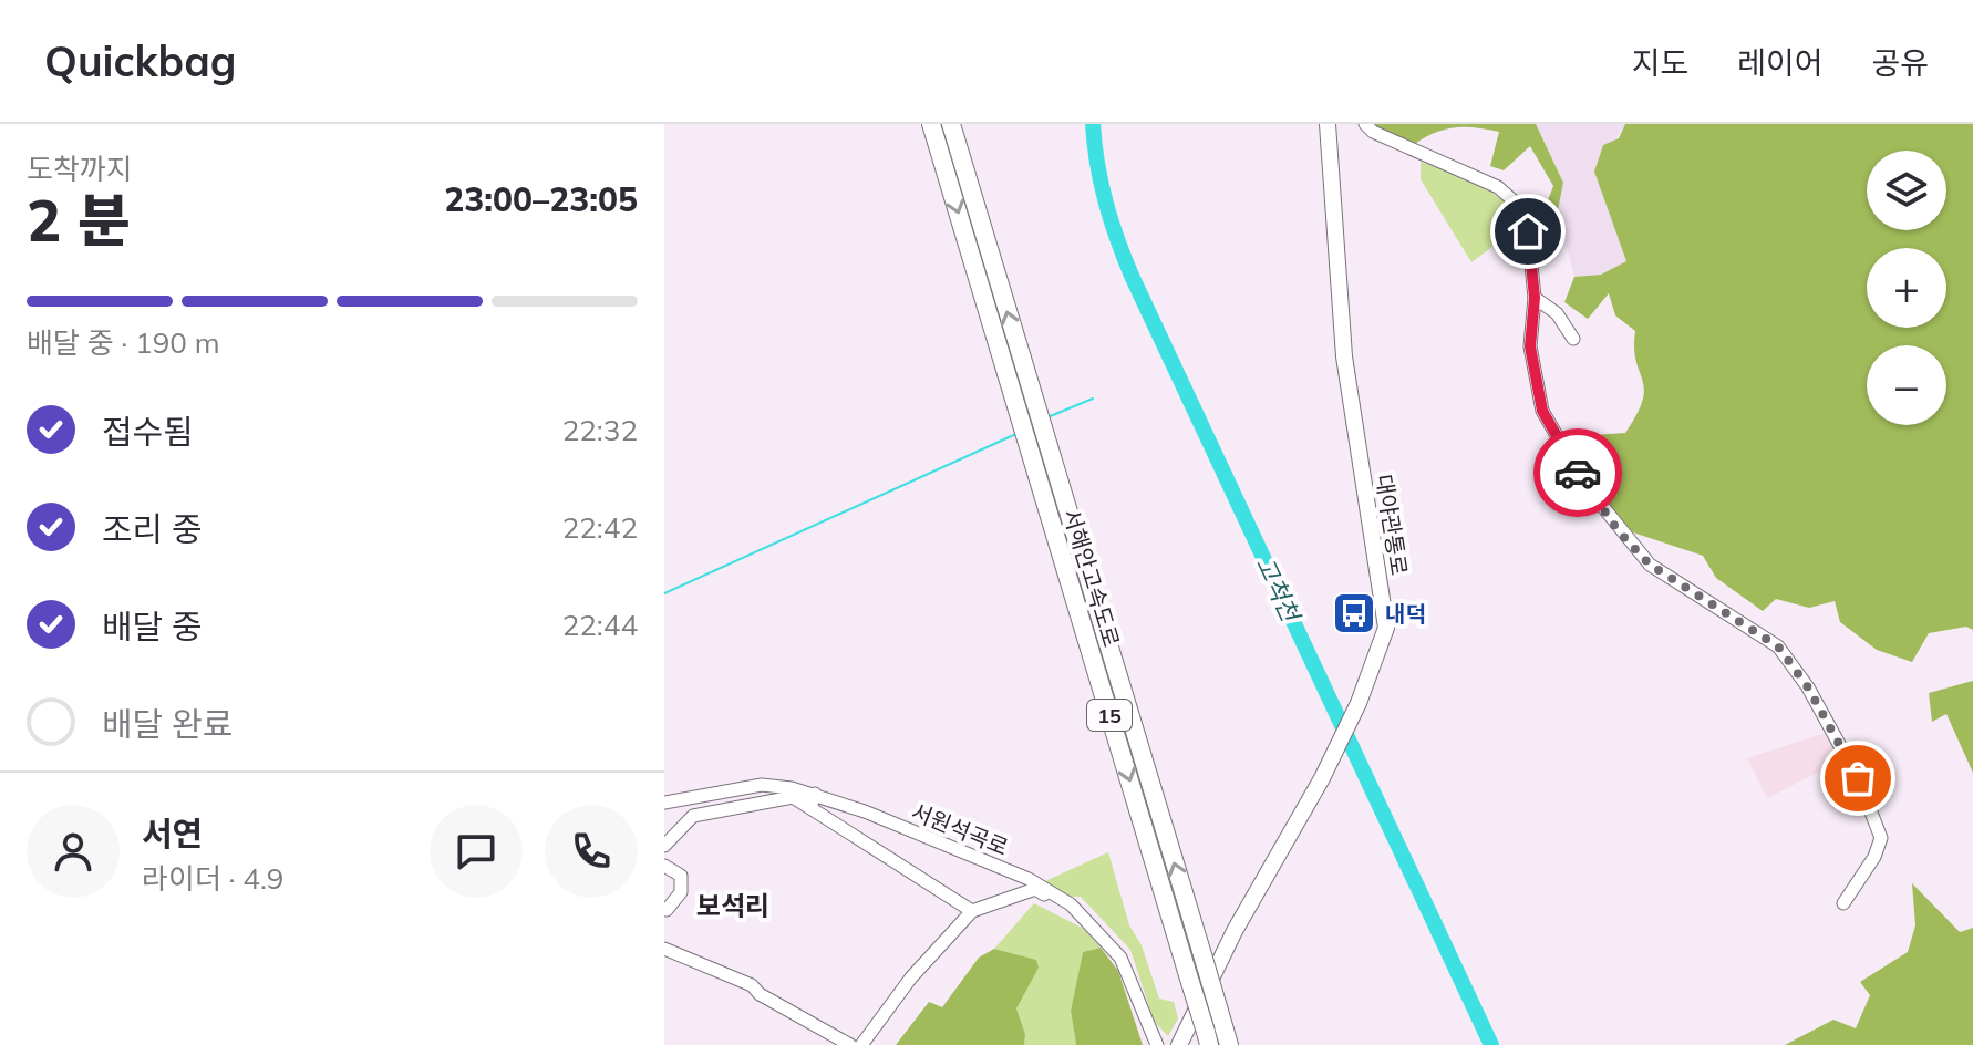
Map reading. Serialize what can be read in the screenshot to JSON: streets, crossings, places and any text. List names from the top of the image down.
{
  "streets": {
    "highway": ["서해안고속도로", "15"],
    "main road": ["대야관통로"],
    "street": ["서원석곡로"]
  },
  "districts": ["보석리"],
  "water": ["고척천"],
  "places": {
    "bus stop": ["내덕"]
  },
  "page": {
    "header": "Quickbag",
    "nav": ["지도", "레이어", "공유"],
    "heading": ["2 분", "도착까지", "23:00–23:05"],
    "panel": ["서연", "라이더 · 4.9"],
    "map_buttons": ["+", "−"],
    "bar": "배달 중 · 190 m",
    "list": [
      ["접수됨", "22:32"],
      ["조리 중", "22:42"],
      ["배달 중", "22:44"],
      "배달 완료"
    ]
  }
}
